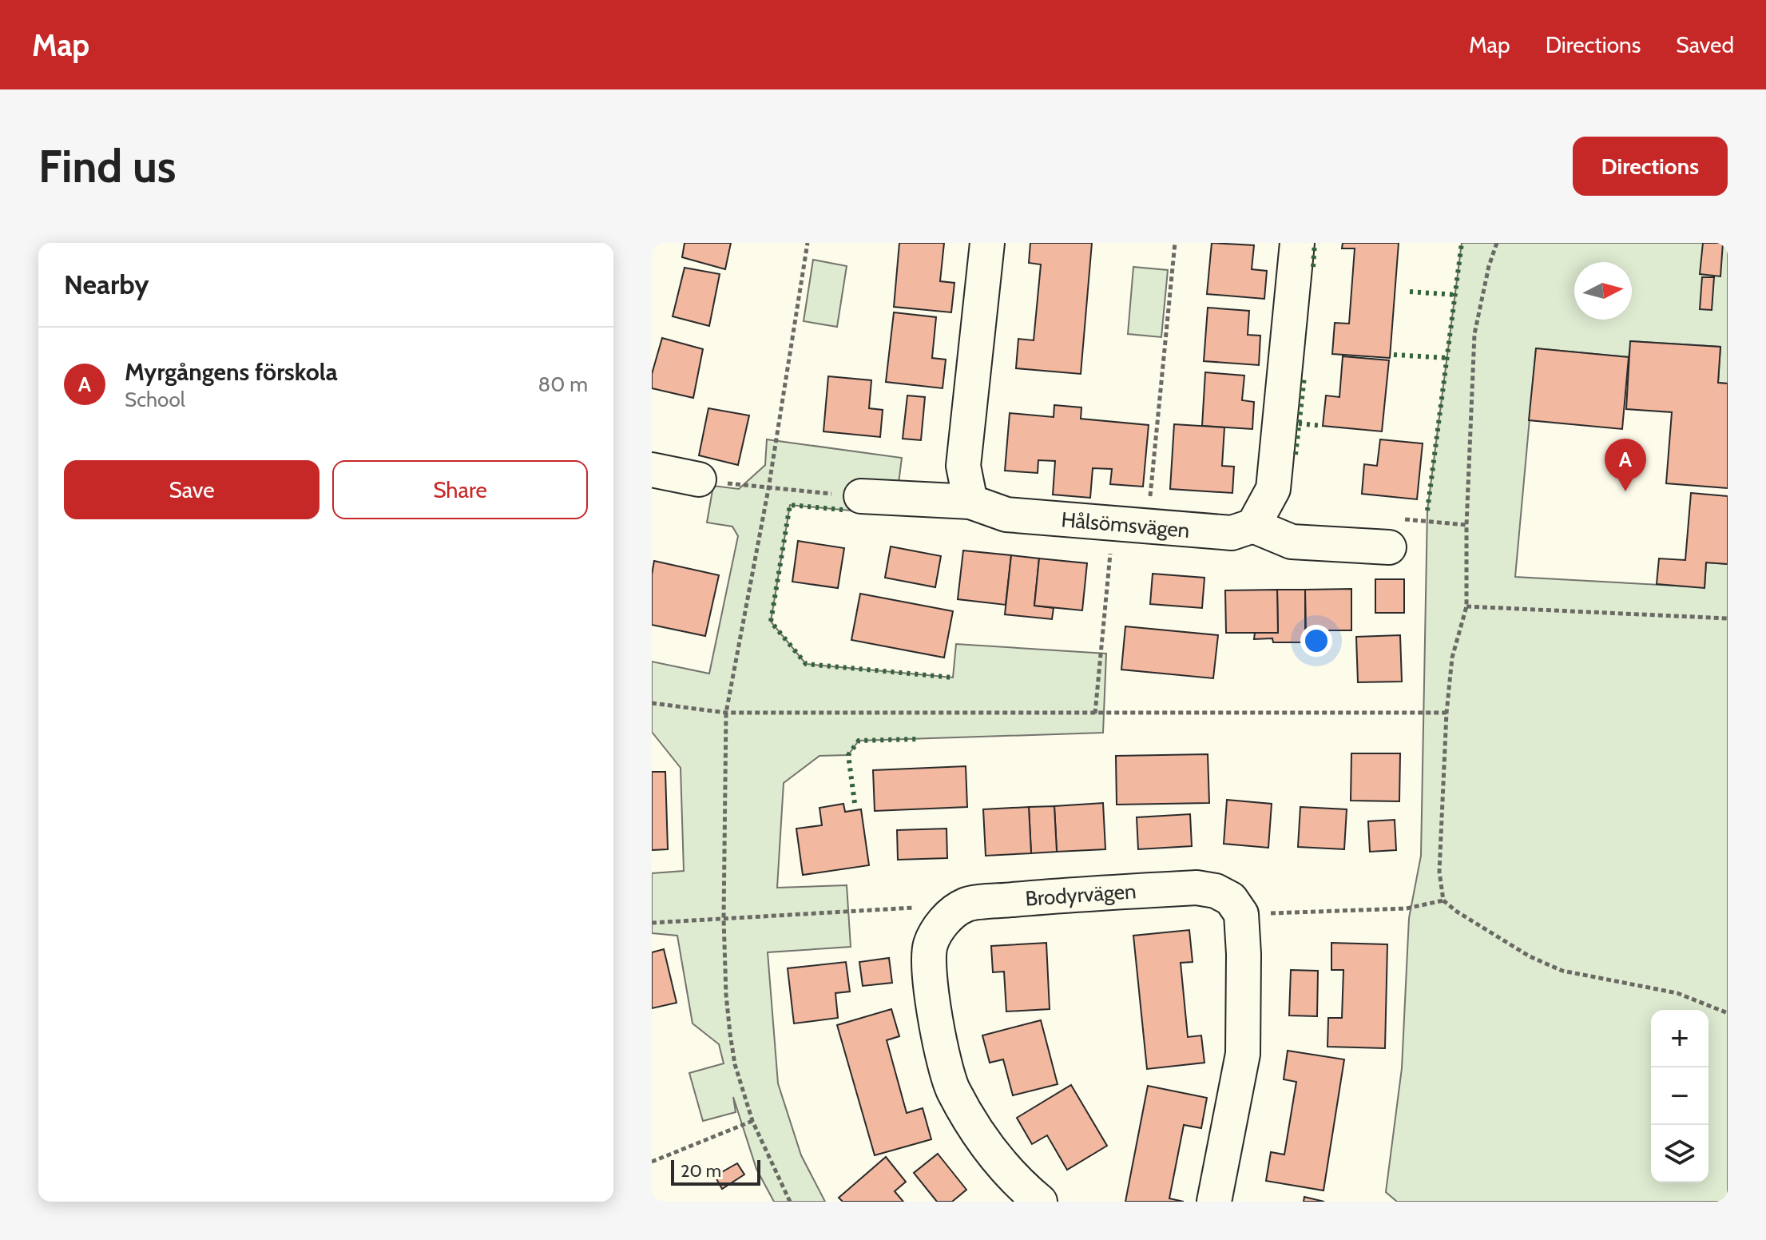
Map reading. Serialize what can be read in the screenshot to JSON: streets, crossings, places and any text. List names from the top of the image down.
{
  "streets": {
    "street": ["Hålsömsvägen", "Brodyrvägen"]
  },
  "scale_bar": "20 m",
  "north": "right",
  "page": {
    "header": "Map",
    "nav": ["Map", "Directions", "Saved"],
    "buttons": [
      "Directions",
      ["Save", "Share"]
    ],
    "title": "Find us",
    "heading": "Nearby",
    "list": [
      {
        "mark": "A",
        "name": "Myrgångens förskola",
        "note": "School",
        "value": "80 m"
      }
    ],
    "pins": "A",
    "map_buttons": ["+", "−"],
    "scale": "20 m"
  }
}
